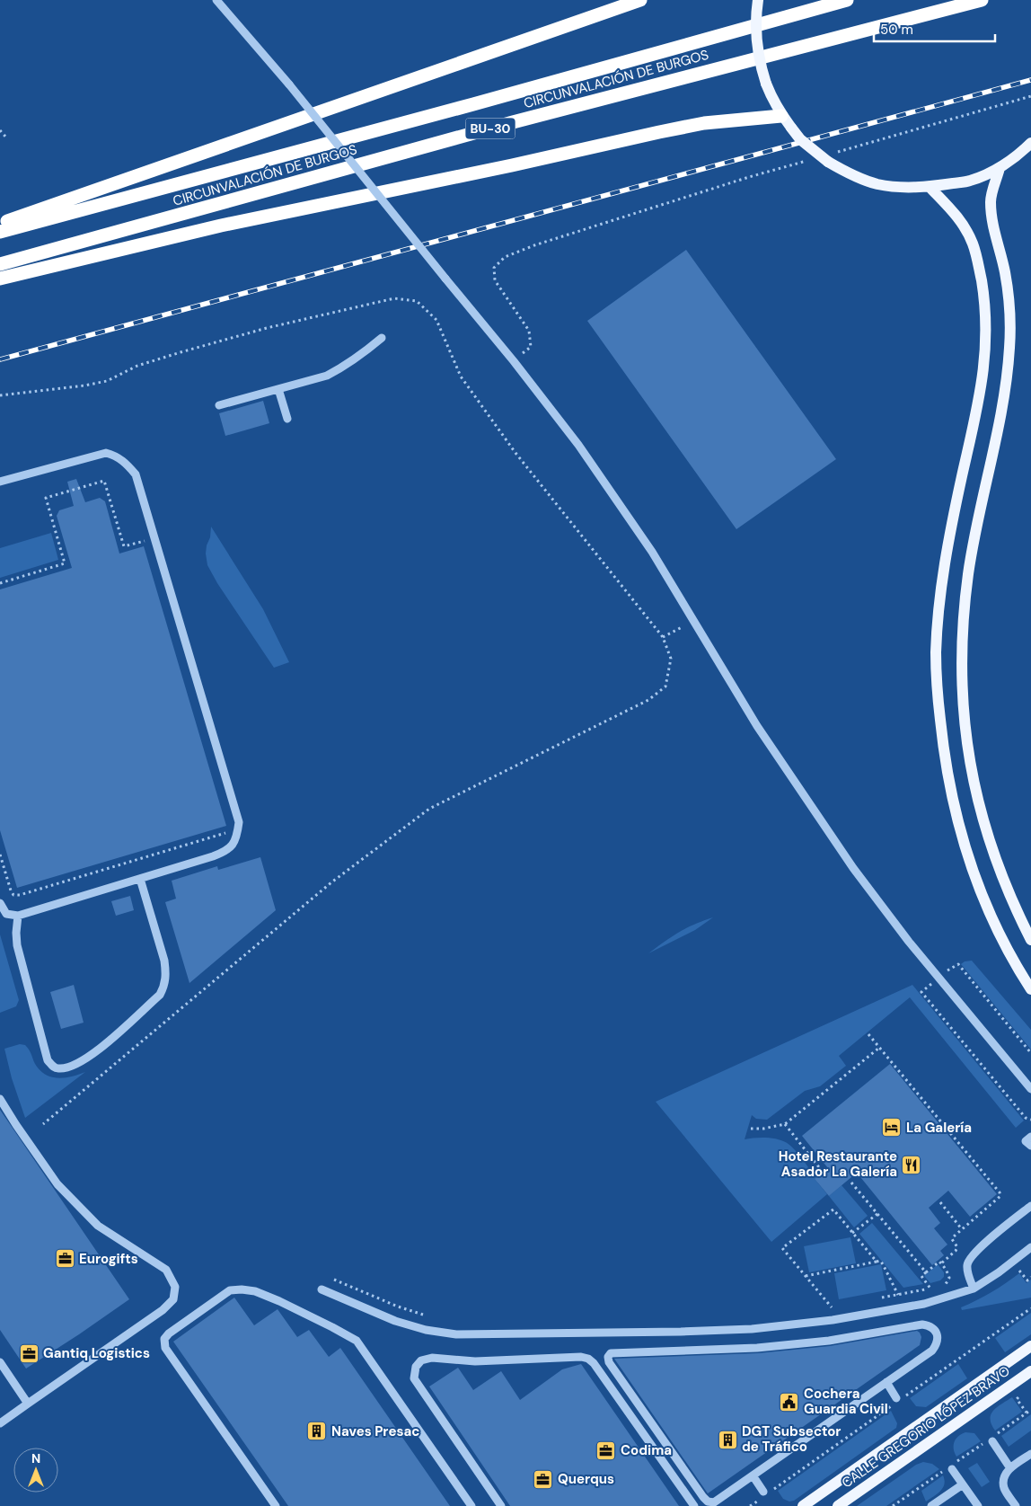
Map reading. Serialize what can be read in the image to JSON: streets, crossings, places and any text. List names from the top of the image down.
{
  "streets": {
    "highway": ["CIRCUNVALACIÓN DE BURGOS", "BU-30"],
    "main road": ["CALLE GREGORIO LÓPEZ BRAVO"]
  },
  "places": {
    "hotel": ["La Galería"],
    "restaurant": ["Hotel Restaurante Asador La Galería"],
    "office": [
      "Eurogifts",
      "Gantiq Logistics",
      "Codima",
      "Querqus"
    ],
    "public building": ["Cochera Guardia Civil"],
    "building": ["Naves Presac", "DGT Subsector de Tráfico"]
  },
  "scale_bar": "50 m",
  "north": "top"
}
